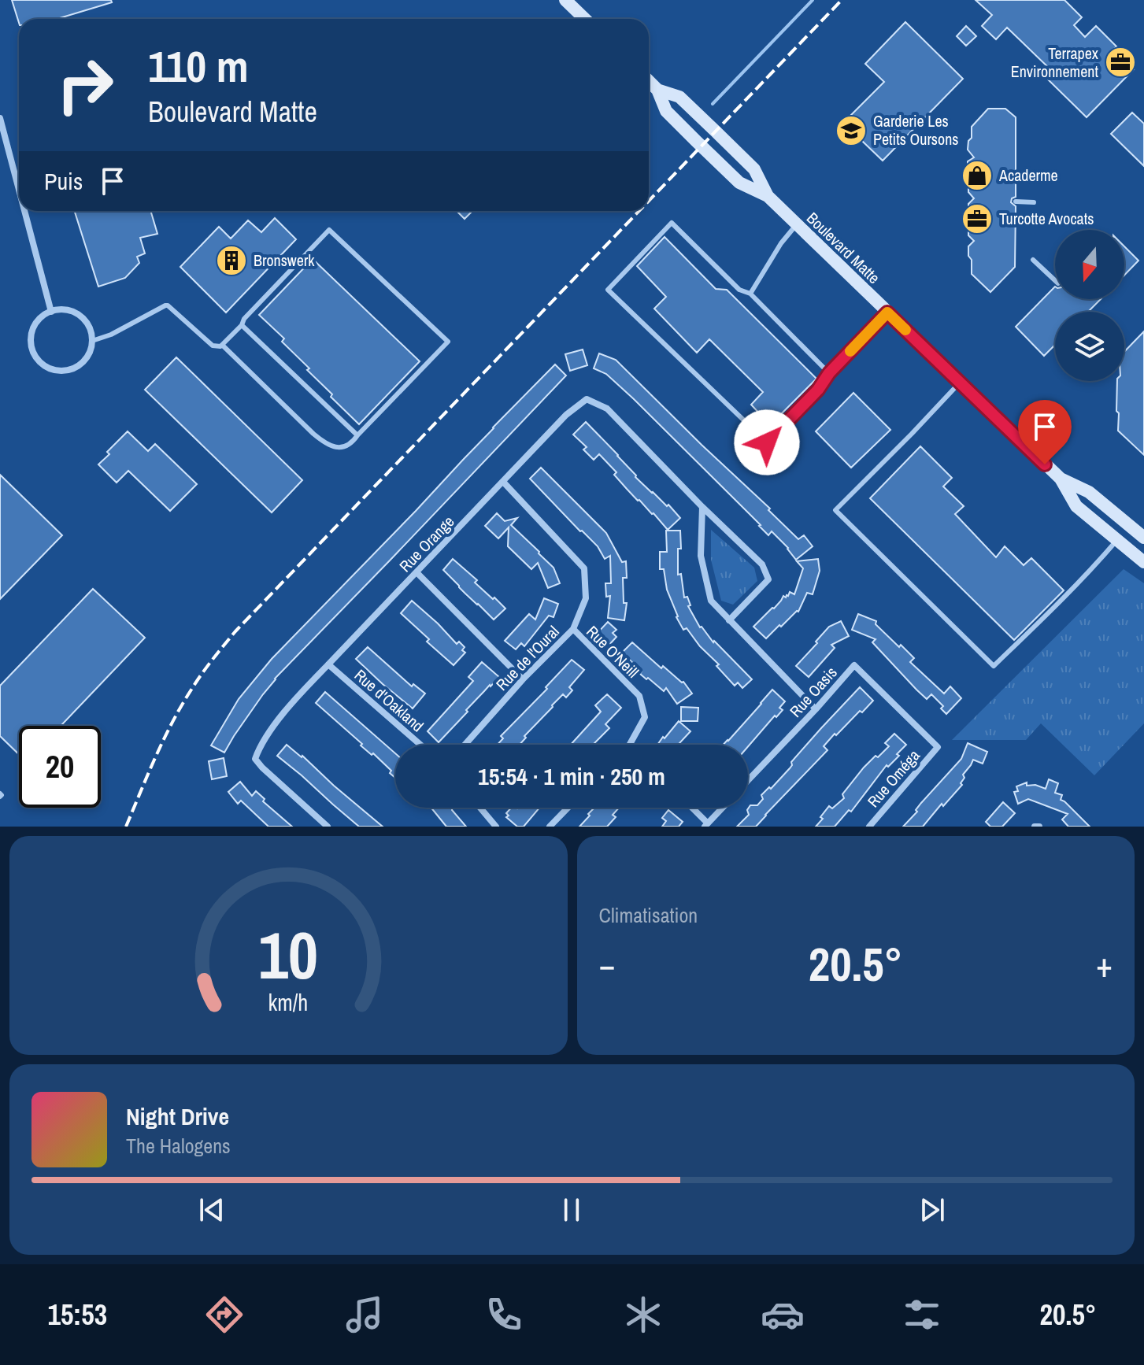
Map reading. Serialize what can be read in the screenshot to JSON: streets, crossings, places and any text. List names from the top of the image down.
{
  "streets": {
    "main road": ["Boulevard Matte"],
    "street": [
      "Rue Orange",
      "Rue O'Neill",
      "Rue de l'Oural",
      "Rue Oasis",
      "Rue d'Oakland",
      "Rue Oméga"
    ]
  },
  "crossings": [
    ["Rue Orange", "Rue de l'Oural"],
    ["Rue Orange", "Rue d'Oakland"],
    ["Rue O'Neill", "Rue de l'Oural"],
    ["Rue Oasis", "Rue Oméga"]
  ],
  "places": {
    "office": ["Terrapex Environnement", "Turcotte Avocats"],
    "school or university": ["Garderie Les Petits Oursons"],
    "shop": ["Acaderme"],
    "building": ["Bronswerk"]
  },
  "north": "bottom",
  "page": {
    "turn": ["110 m", "Boulevard Matte"],
    "then": "Puis",
    "limit": "20",
    "trip": "15:54 · 1 min · 250 m",
    "tile": "Climatisation",
    "heat": ["−", "20.5°", "+"],
    "song": ["Night Drive", "The Halogens"],
    "tabs": ["15:53", "20.5°"],
    "gauge": ["10", "km/h"]
  }
}
